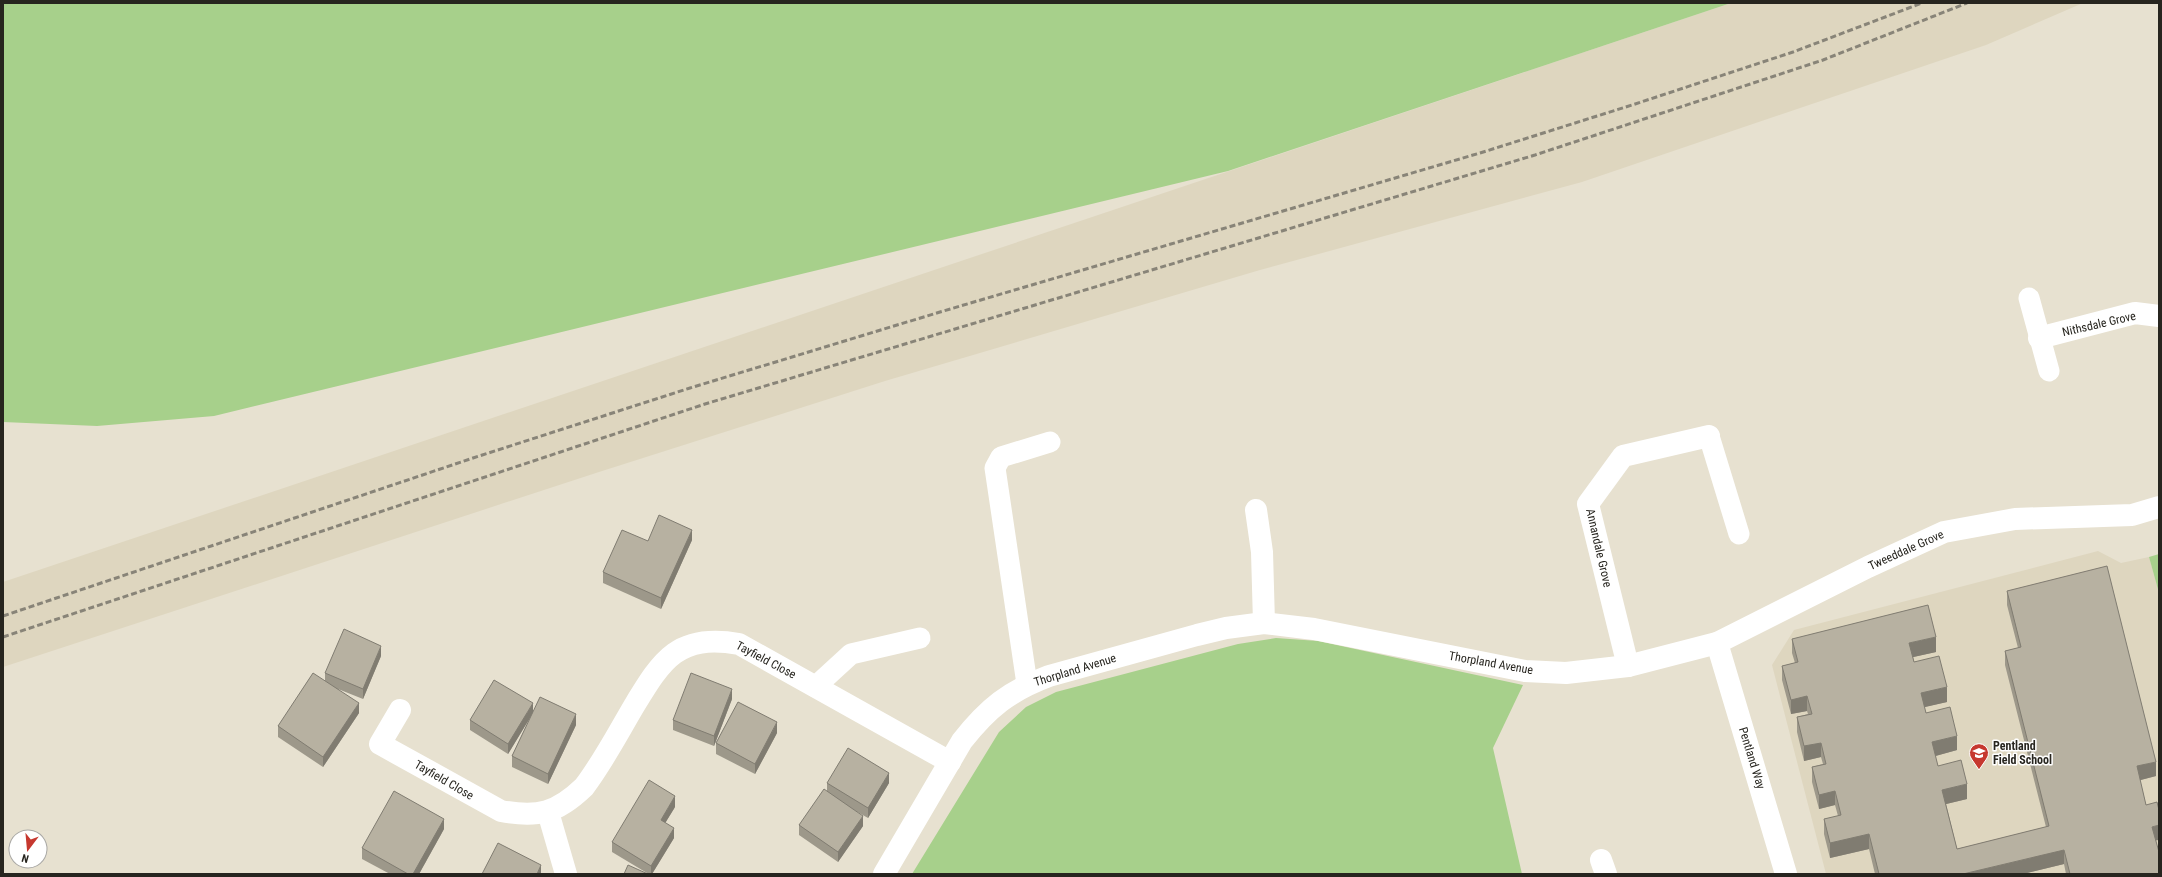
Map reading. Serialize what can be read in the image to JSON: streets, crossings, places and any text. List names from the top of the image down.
{
  "streets": {
    "street": [
      "Nithsdale Grove",
      "Annandale Grove",
      "Tweeddale Grove",
      "Tayfield Close",
      "Thorpland Avenue",
      "Pentland Way"
    ]
  },
  "crossings": [
    ["Annandale Grove", "Thorpland Avenue"],
    ["Tweeddale Grove", "Thorpland Avenue"],
    ["Tweeddale Grove", "Pentland Way"],
    ["Tayfield Close", "Thorpland Avenue"],
    ["Thorpland Avenue", "Pentland Way"]
  ],
  "places": {
    "school or university": ["Pentland Field School"]
  },
  "north": "bottom"
}
